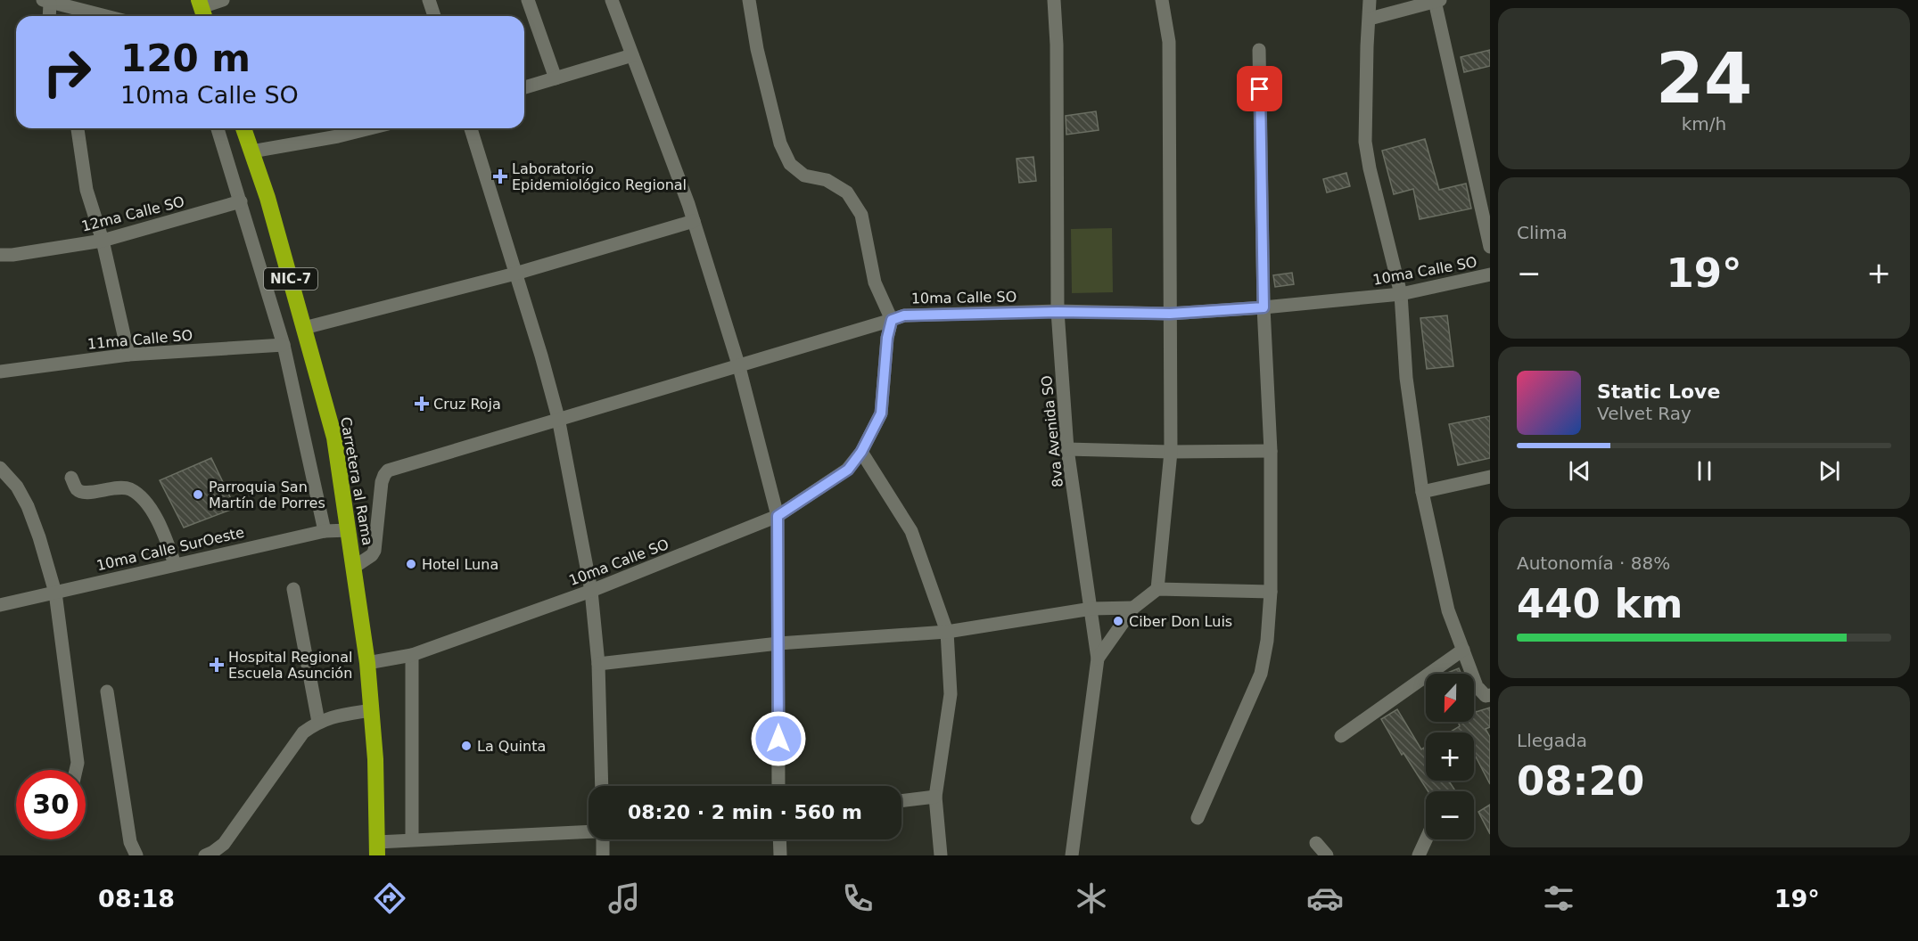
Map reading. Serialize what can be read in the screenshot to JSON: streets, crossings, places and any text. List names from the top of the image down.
{
  "streets": {
    "highway": ["NIC-7", "Carretera al Rama"],
    "street": [
      "12ma Calle SO",
      "10ma Calle SO",
      "11ma Calle SO",
      "8va Avenida SO",
      "10ma Calle SurOeste"
    ]
  },
  "crossings": [
    ["10ma Calle SO", "8va Avenida SO"],
    ["10ma Calle SO", "Carretera al Rama"],
    ["Carretera al Rama", "10ma Calle SurOeste"]
  ],
  "places": {
    "health": ["Laboratorio Epidemiológico Regional", "Cruz Roja", "Hospital Regional Escuela Asunción"],
    "other": [
      "Parroquia San Martín de Porres",
      "Hotel Luna",
      "Ciber Don Luis",
      "La Quinta"
    ]
  },
  "north": "bottom",
  "page": {
    "tile": [
      ["24", "km/h"],
      "Clima",
      ["Autonomía · 88%", "440 km"],
      ["Llegada", "08:20"]
    ],
    "turn": ["120 m", "10ma Calle SO"],
    "heat": ["−", "19°", "+"],
    "song": ["Static Love", "Velvet Ray"],
    "map_buttons": ["+", "−"],
    "limit": "30",
    "trip": "08:20 · 2 min · 560 m",
    "tabs": ["08:18", "19°"]
  }
}
